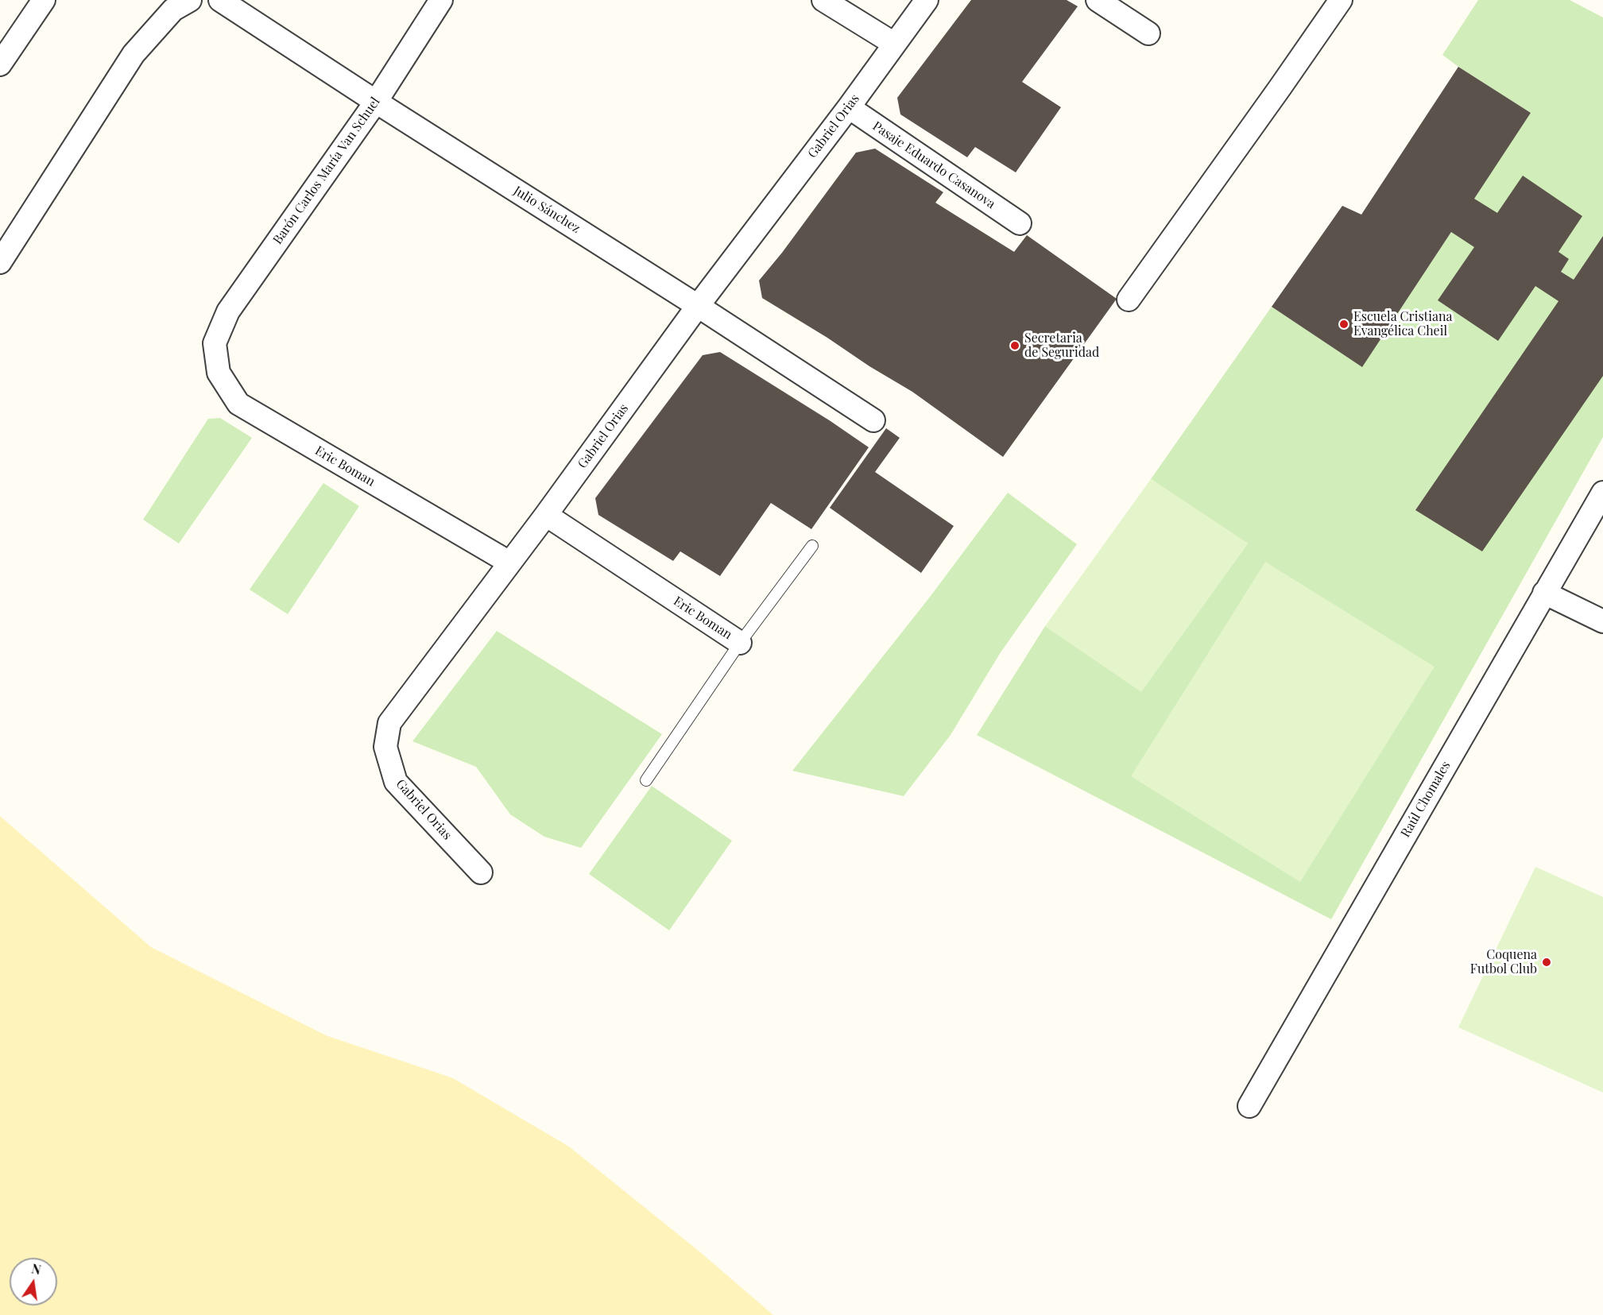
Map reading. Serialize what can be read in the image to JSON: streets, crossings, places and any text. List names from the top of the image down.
{
  "streets": {
    "street": [
      "Gabriel Orias",
      "Pasaje Eduardo Casanova",
      "Barón Carlos María Van Schuel",
      "Julio Sánchez",
      "Eric Boman",
      "Raúl Chomales"
    ]
  },
  "crossings": [
    ["Gabriel Orias", "Pasaje Eduardo Casanova"],
    ["Gabriel Orias", "Julio Sánchez"],
    ["Gabriel Orias", "Eric Boman"],
    ["Barón Carlos María Van Schuel", "Julio Sánchez"],
    ["Barón Carlos María Van Schuel", "Eric Boman"]
  ],
  "places": ["Escuela Cristiana Evangélica Cheil", "Secretaria de Seguridad", "Coquena Futbol Club"],
  "north": "top"
}
